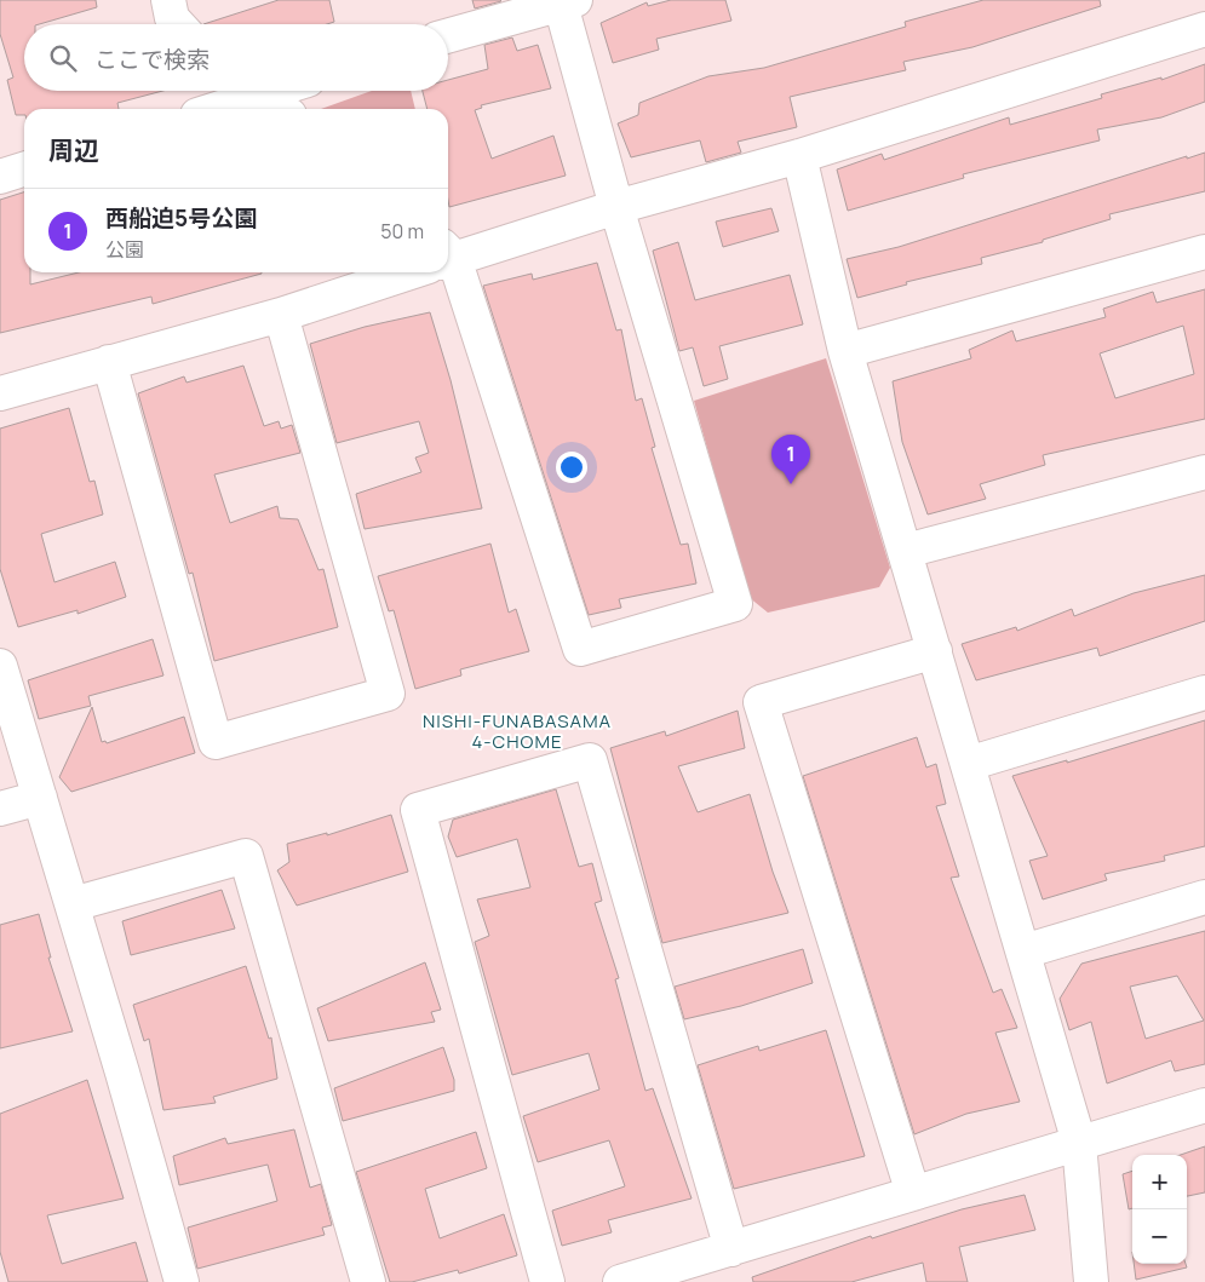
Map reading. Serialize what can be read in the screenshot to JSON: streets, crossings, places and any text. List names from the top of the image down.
{
  "districts": ["NISHI-FUNABASAMA 4-CHOME"],
  "page": {
    "search": "ここで検索",
    "heading": "周辺",
    "list": [
      {
        "mark": "1",
        "name": "西船迫5号公園",
        "note": "公園",
        "value": "50 m"
      }
    ],
    "pins": "1",
    "map_buttons": ["+", "−"]
  }
}
